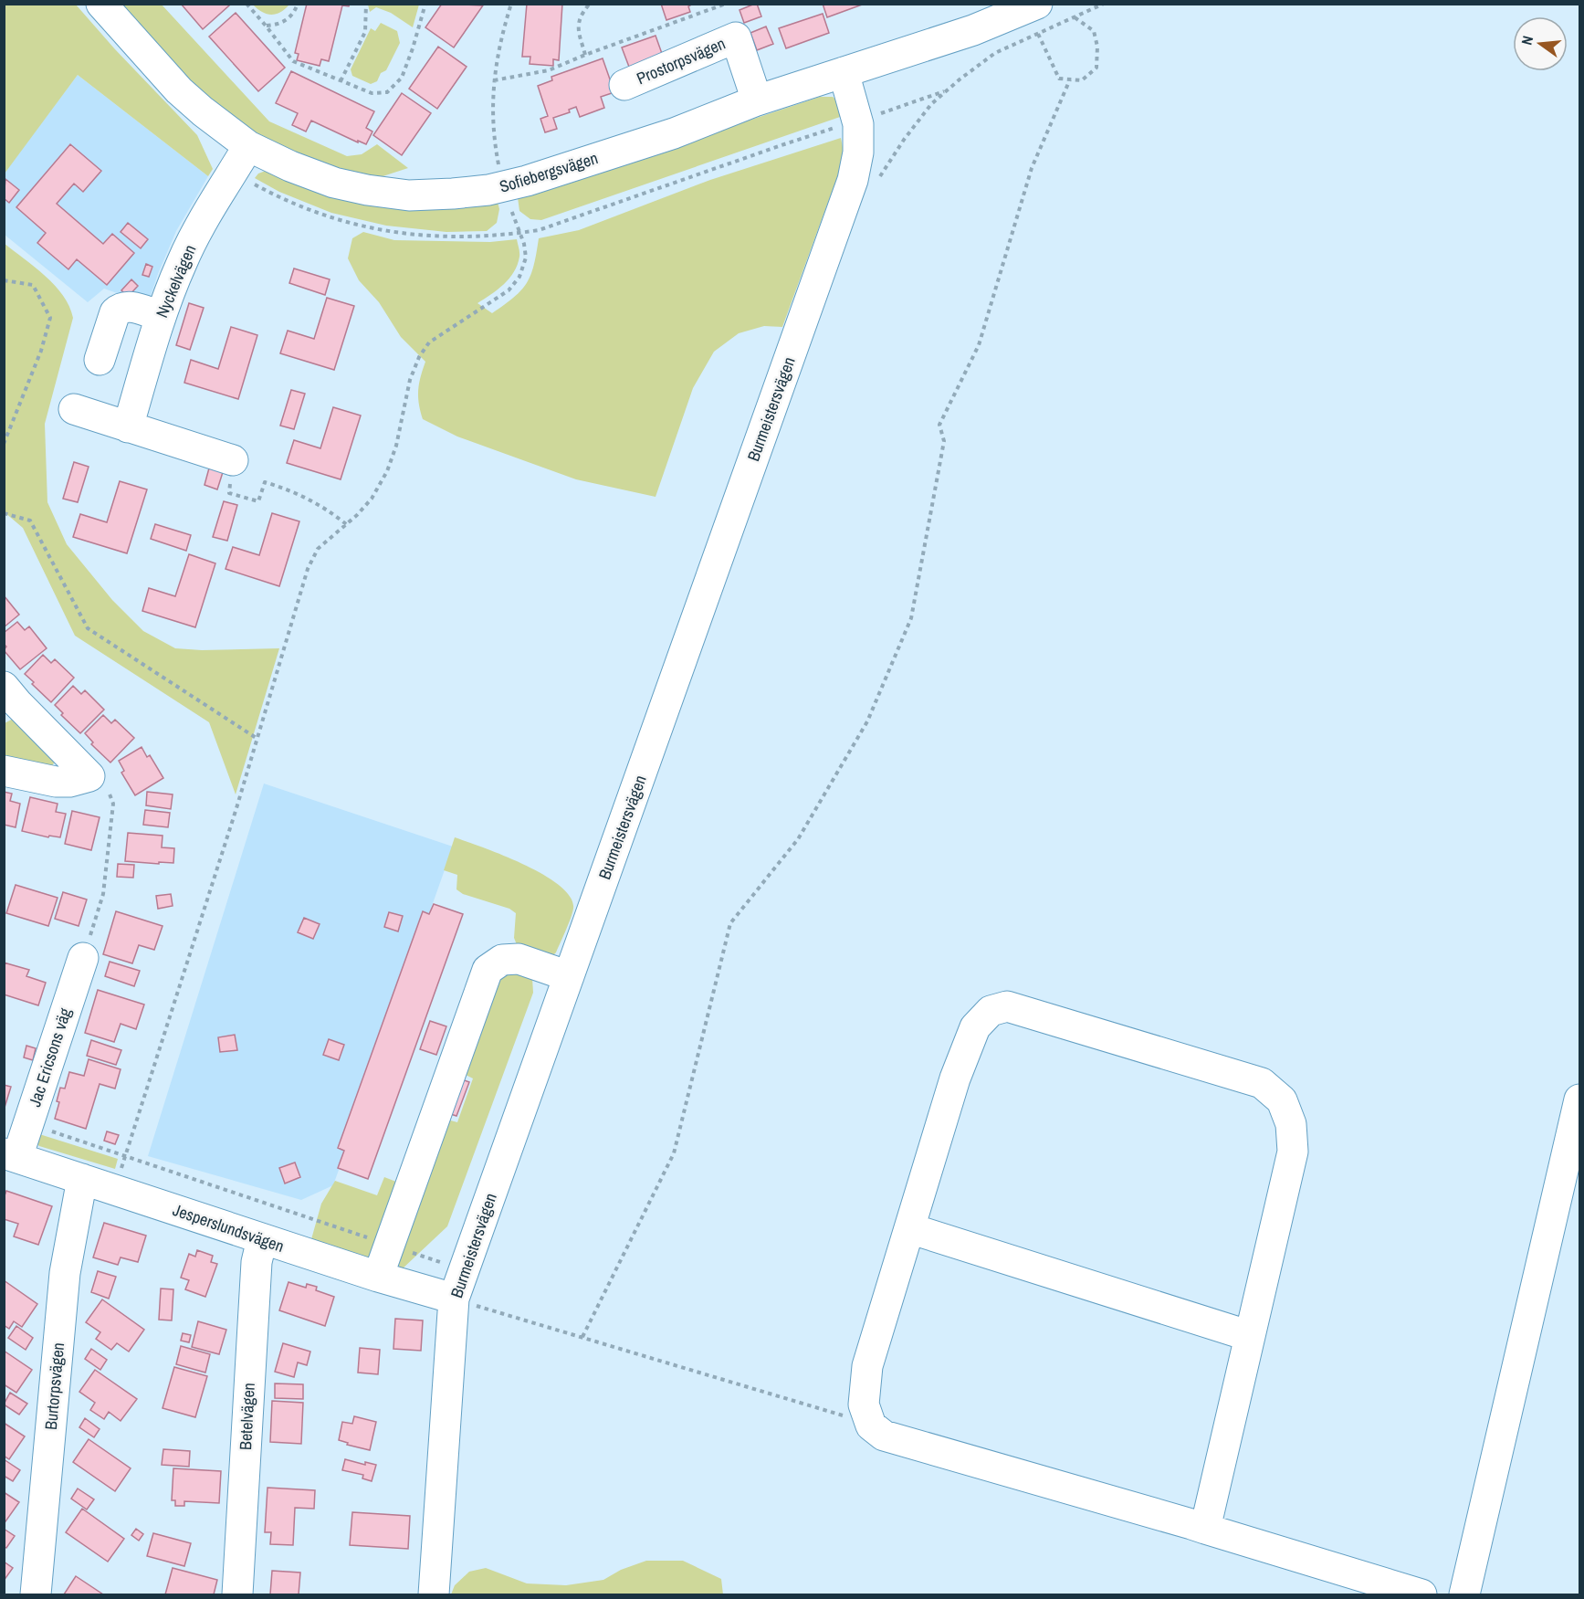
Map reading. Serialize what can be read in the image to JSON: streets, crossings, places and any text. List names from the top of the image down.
{
  "streets": {
    "street": [
      "Prostorpsvägen",
      "Sofiebergsvägen",
      "Nyckelvägen",
      "Burmeistersvägen",
      "Jac Ericsons väg",
      "Jesperslundsvägen",
      "Burtorpsvägen",
      "Betelvägen"
    ]
  },
  "crossings": [
    ["Prostorpsvägen", "Sofiebergsvägen"],
    ["Sofiebergsvägen", "Nyckelvägen"],
    ["Sofiebergsvägen", "Burmeistersvägen"],
    ["Burmeistersvägen", "Jesperslundsvägen"],
    ["Jac Ericsons väg", "Jesperslundsvägen"],
    ["Jesperslundsvägen", "Burtorpsvägen"],
    ["Jesperslundsvägen", "Betelvägen"]
  ],
  "north": "left"
}
